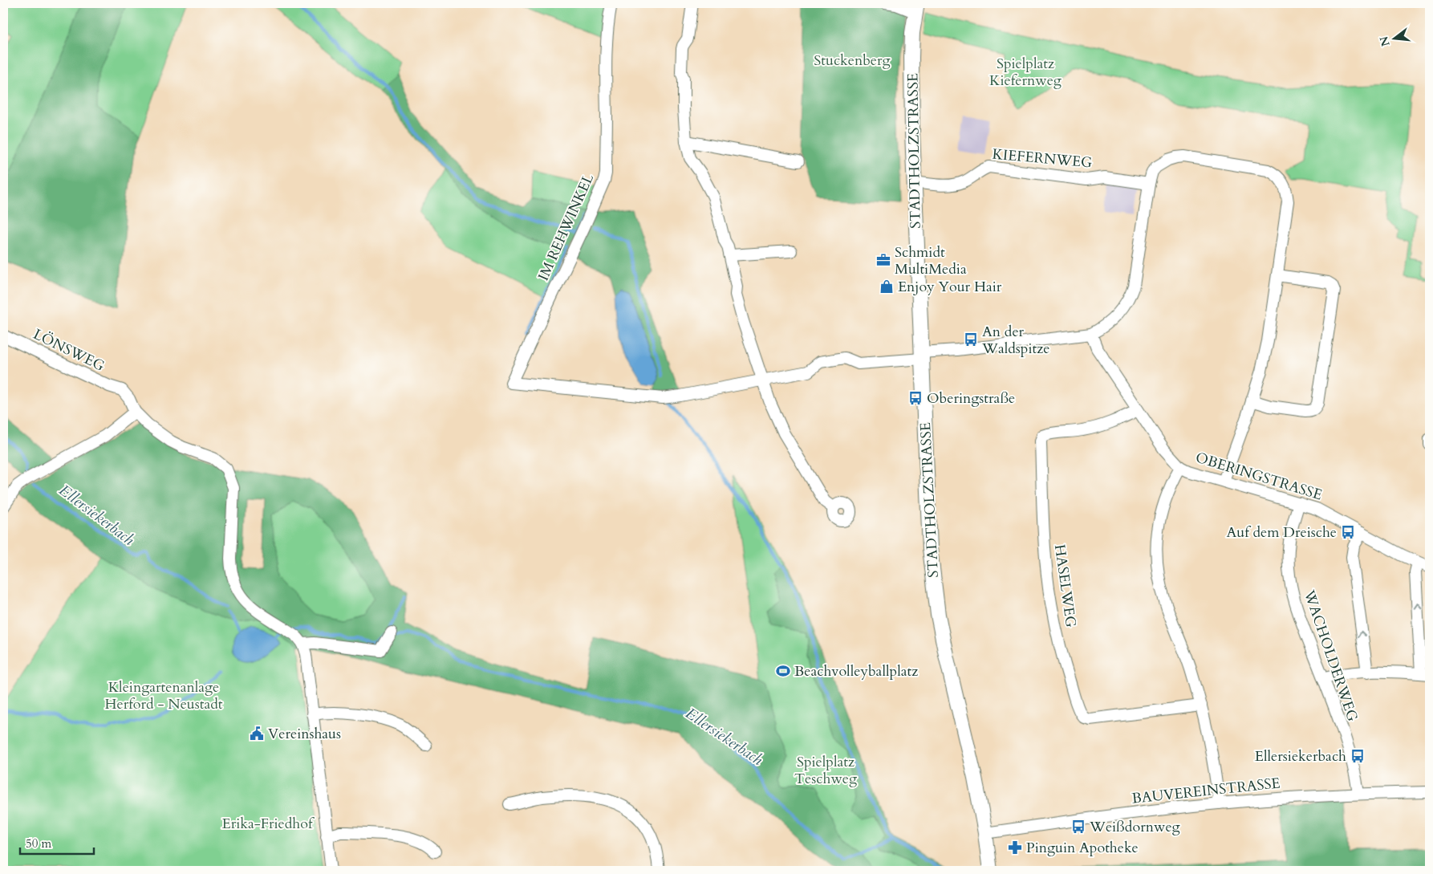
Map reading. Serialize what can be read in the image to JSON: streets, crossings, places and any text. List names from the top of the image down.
{
  "streets": {
    "street": [
      "STADTHOLZSTRASSE",
      "KIEFERNWEG",
      "IM REHWINKEL",
      "LÖNSWEG",
      "OBERINGSTRASSE",
      "HASELWEG",
      "WACHOLDERWEG",
      "BAUVEREINSTRASSE"
    ]
  },
  "crossings": [
    ["STADTHOLZSTRASSE", "KIEFERNWEG"],
    ["STADTHOLZSTRASSE", "BAUVEREINSTRASSE"],
    ["OBERINGSTRASSE", "HASELWEG"],
    ["OBERINGSTRASSE", "WACHOLDERWEG"],
    ["WACHOLDERWEG", "BAUVEREINSTRASSE"]
  ],
  "water": ["Ellersiekerbach"],
  "parks": [
    "Stuckenberg",
    "Spielplatz Kiefernweg",
    "Kleingartenanlage Herford - Neustadt",
    "Spielplatz Teschweg",
    "Erika-Friedhof"
  ],
  "places": {
    "office": ["Schmidt MultiMedia"],
    "shop": ["Enjoy Your Hair"],
    "bus stop": [
      "An der Waldspitze",
      "Oberingstraße",
      "Auf dem Dreische",
      "Ellersiekerbach",
      "Weißdornweg"
    ],
    "sports": ["Beachvolleyballplatz"],
    "public building": ["Vereinshaus"],
    "pharmacy": ["Pinguin Apotheke"]
  },
  "scale_bar": "50 m",
  "north": "left"
}
